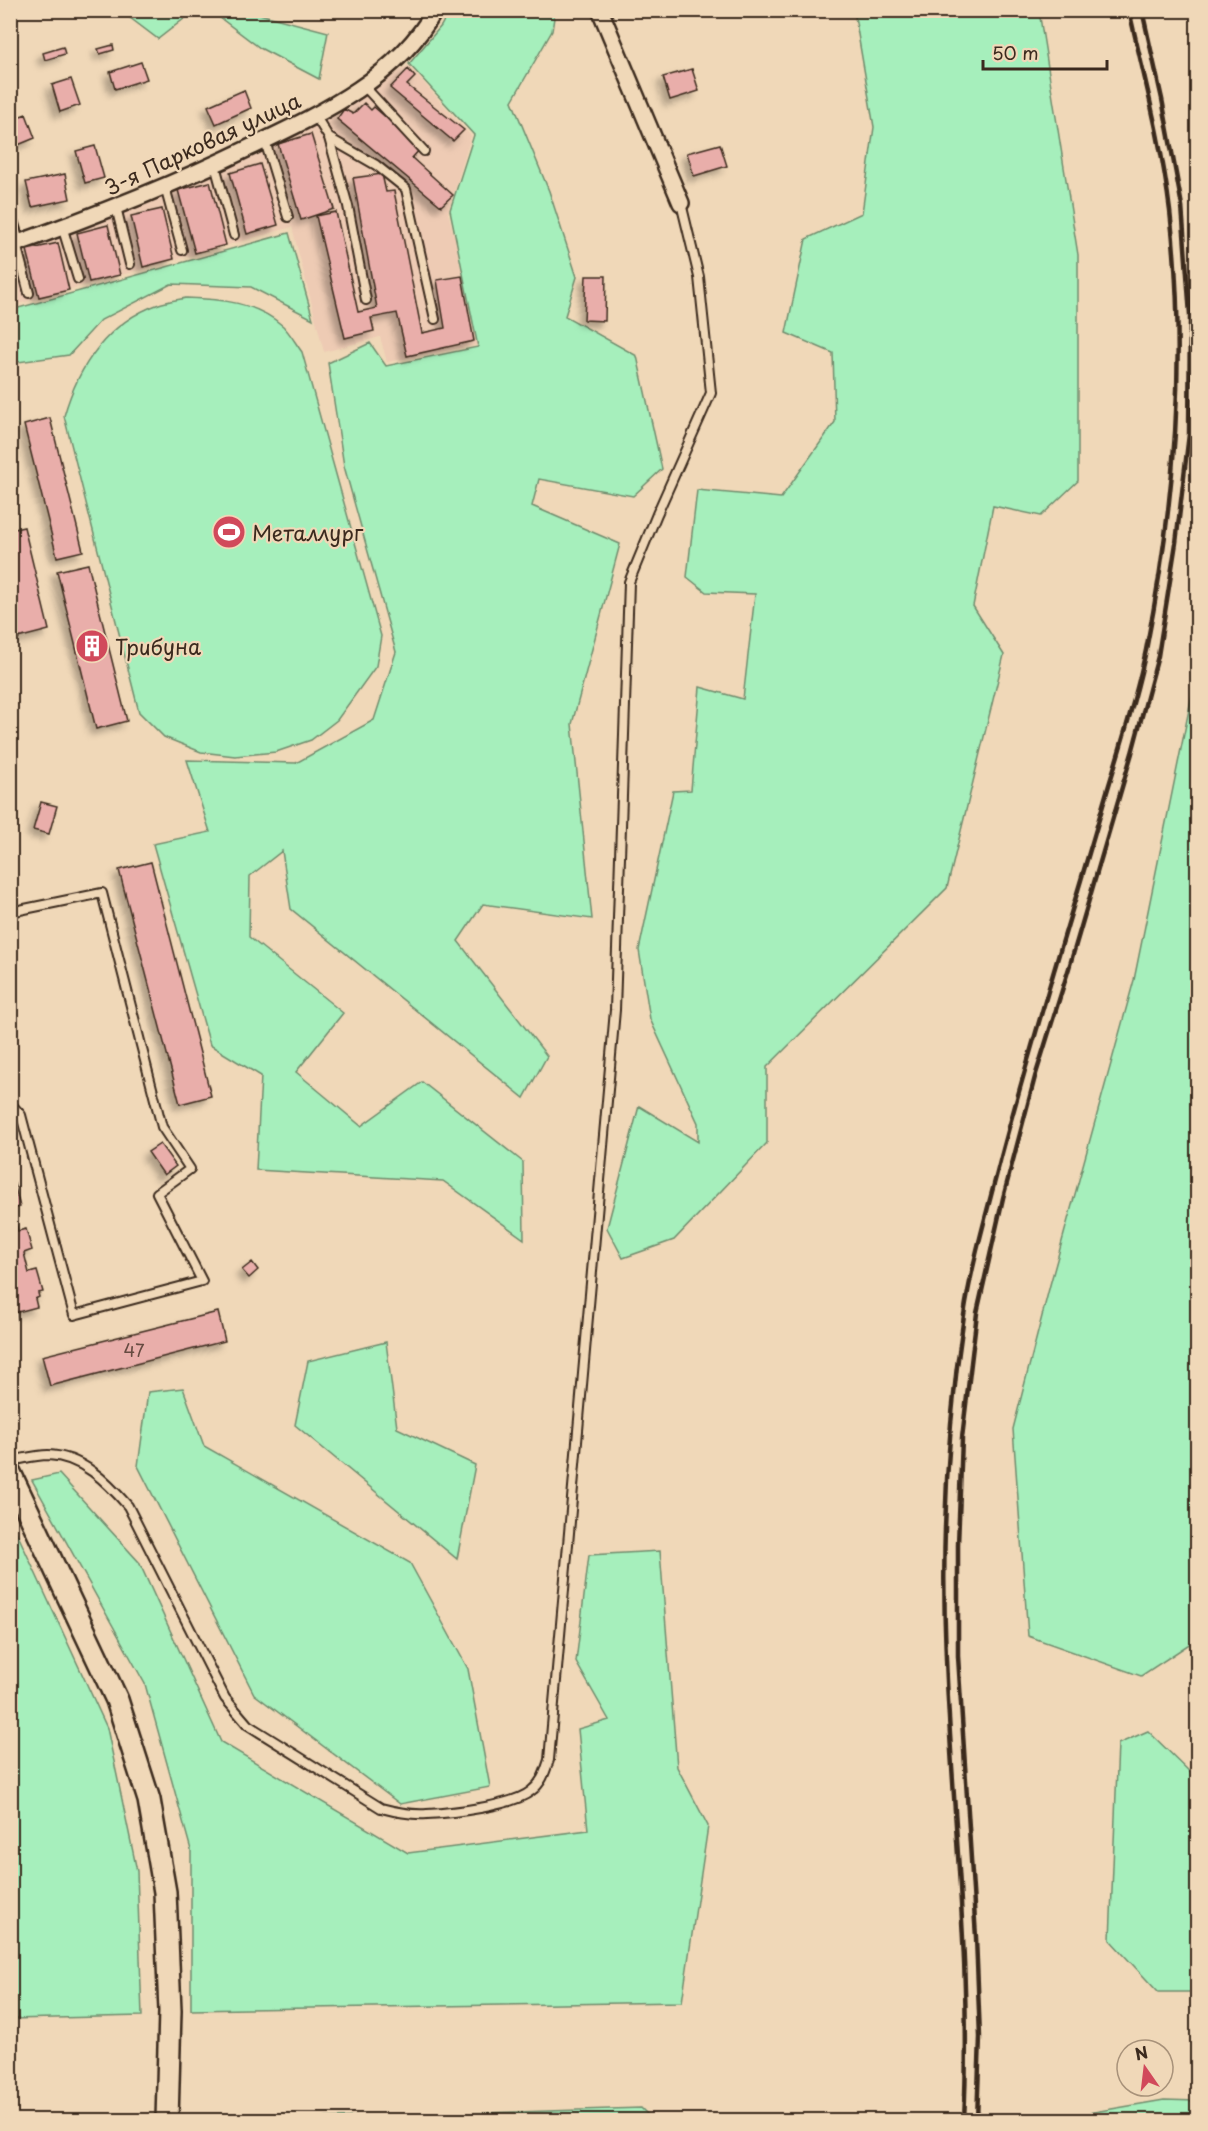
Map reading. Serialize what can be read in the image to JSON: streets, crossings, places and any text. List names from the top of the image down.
{
  "streets": {
    "street": ["3-я Парковая улица"]
  },
  "places": {
    "sports": ["Металлург"],
    "building": ["Трибуна"]
  },
  "house_numbers": ["47"],
  "scale_bar": "50 m",
  "north": "top"
}
